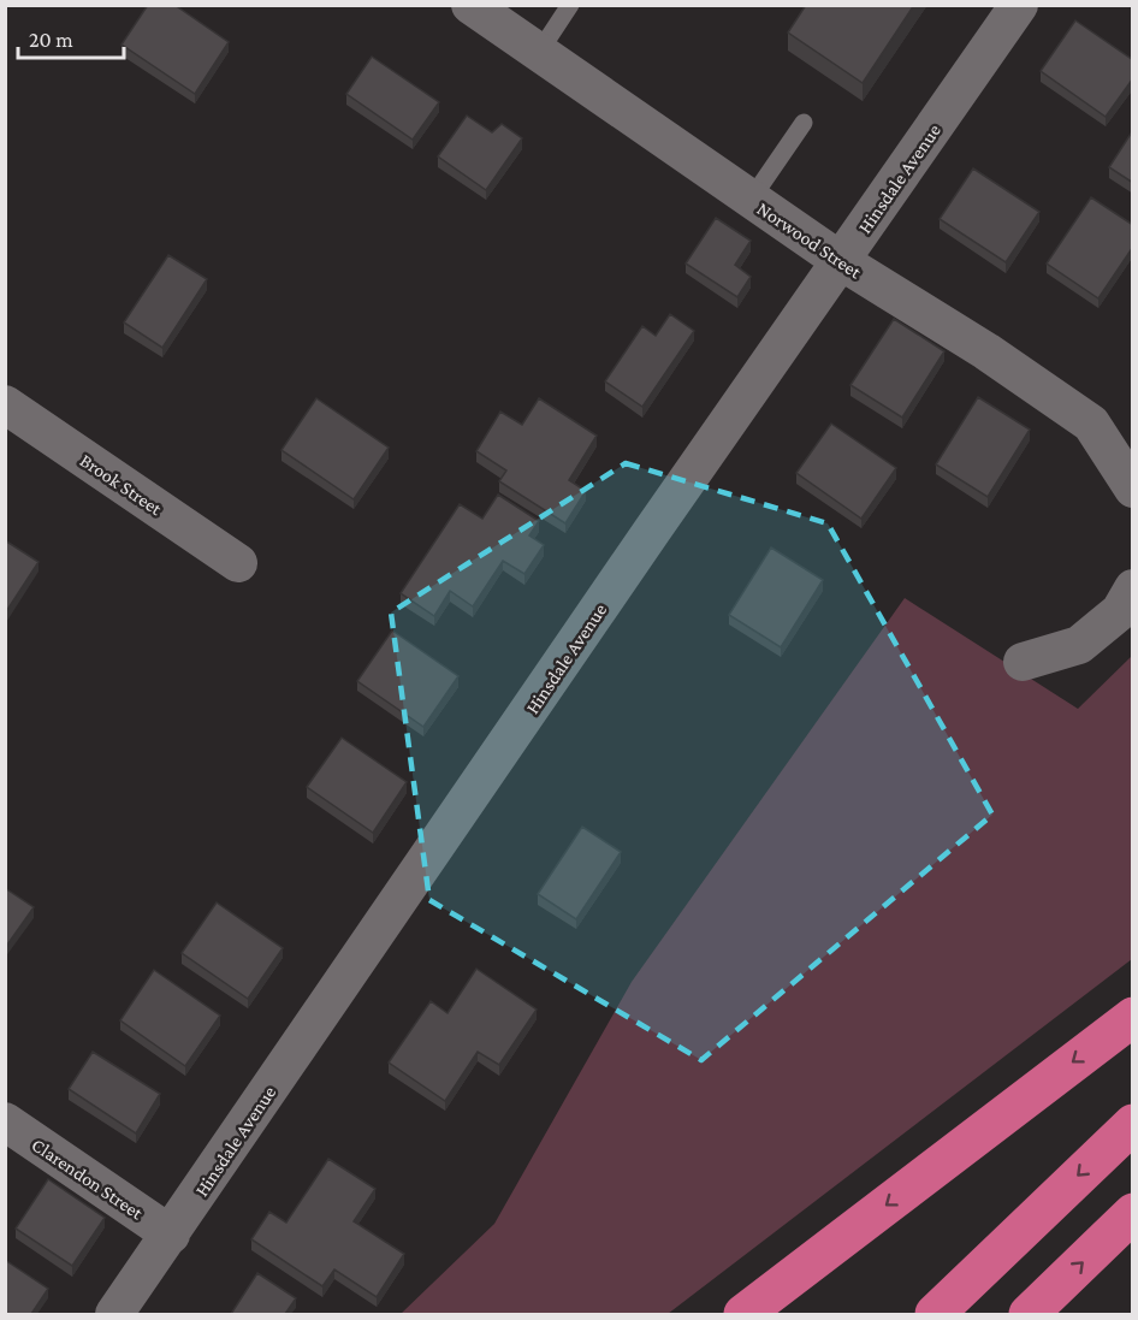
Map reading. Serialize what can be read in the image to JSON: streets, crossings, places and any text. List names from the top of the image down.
{
  "streets": {
    "street": [
      "Hinsdale Avenue",
      "Norwood Street",
      "Brook Street",
      "Clarendon Street"
    ]
  },
  "crossings": [
    ["Hinsdale Avenue", "Norwood Street"],
    ["Hinsdale Avenue", "Clarendon Street"]
  ],
  "scale_bar": "20 m"
}
